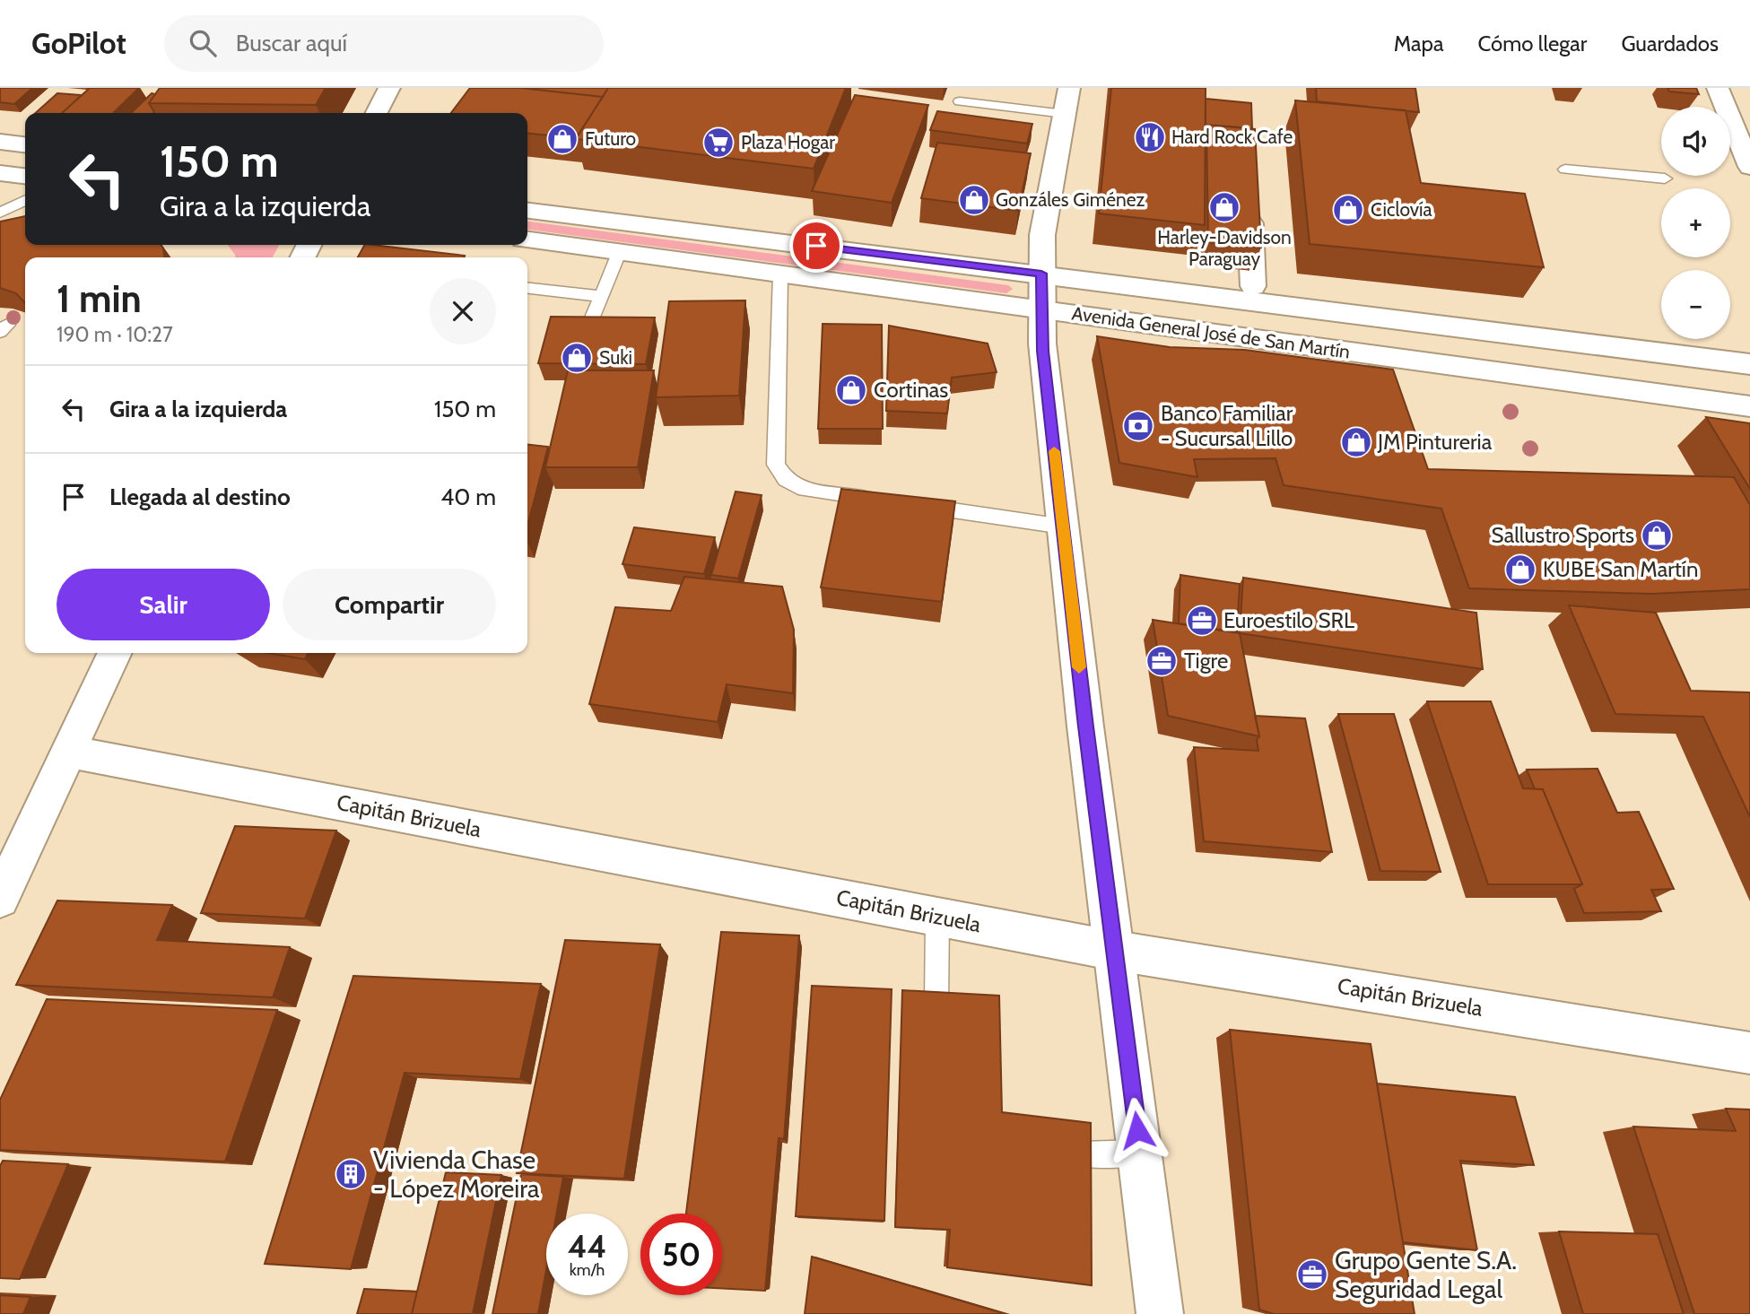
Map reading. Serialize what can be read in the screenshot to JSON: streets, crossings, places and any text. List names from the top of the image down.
{
  "streets": {
    "main road": ["Avenida General José de San Martín", "Capitán Brizuela"]
  },
  "places": {
    "restaurant": ["Hard Rock Cafe"],
    "shop": [
      "Futuro",
      "Gonzáles Giménez",
      "Harley-Davidson Paraguay",
      "Ciclovía",
      "Suki",
      "Cortinas",
      "JM Pintureria",
      "Sallustro Sports",
      "KUBE San Martín"
    ],
    "supermarket": ["Plaza Hogar"],
    "bank": ["Banco Familiar - Sucursal Lillo"],
    "office": ["Euroestilo SRL", "Tigre", "Grupo Gente S.A. Seguridad Legal"],
    "building": ["Vivienda Chase - López Moreira"]
  },
  "page": {
    "header": "GoPilot",
    "search": "Buscar aquí",
    "nav": ["Mapa", "Cómo llegar", "Guardados"],
    "map_buttons": ["+", "−"],
    "turn": ["150 m", "Gira a la izquierda"],
    "heading": ["1 min", "190 m · 10:27"],
    "list": [
      {
        "name": "Gira a la izquierda",
        "value": "150 m"
      },
      {
        "name": "Llegada al destino",
        "value": "40 m"
      }
    ],
    "buttons": ["Salir", "Compartir"],
    "speed": "44 km/h",
    "limit": "50"
  }
}
